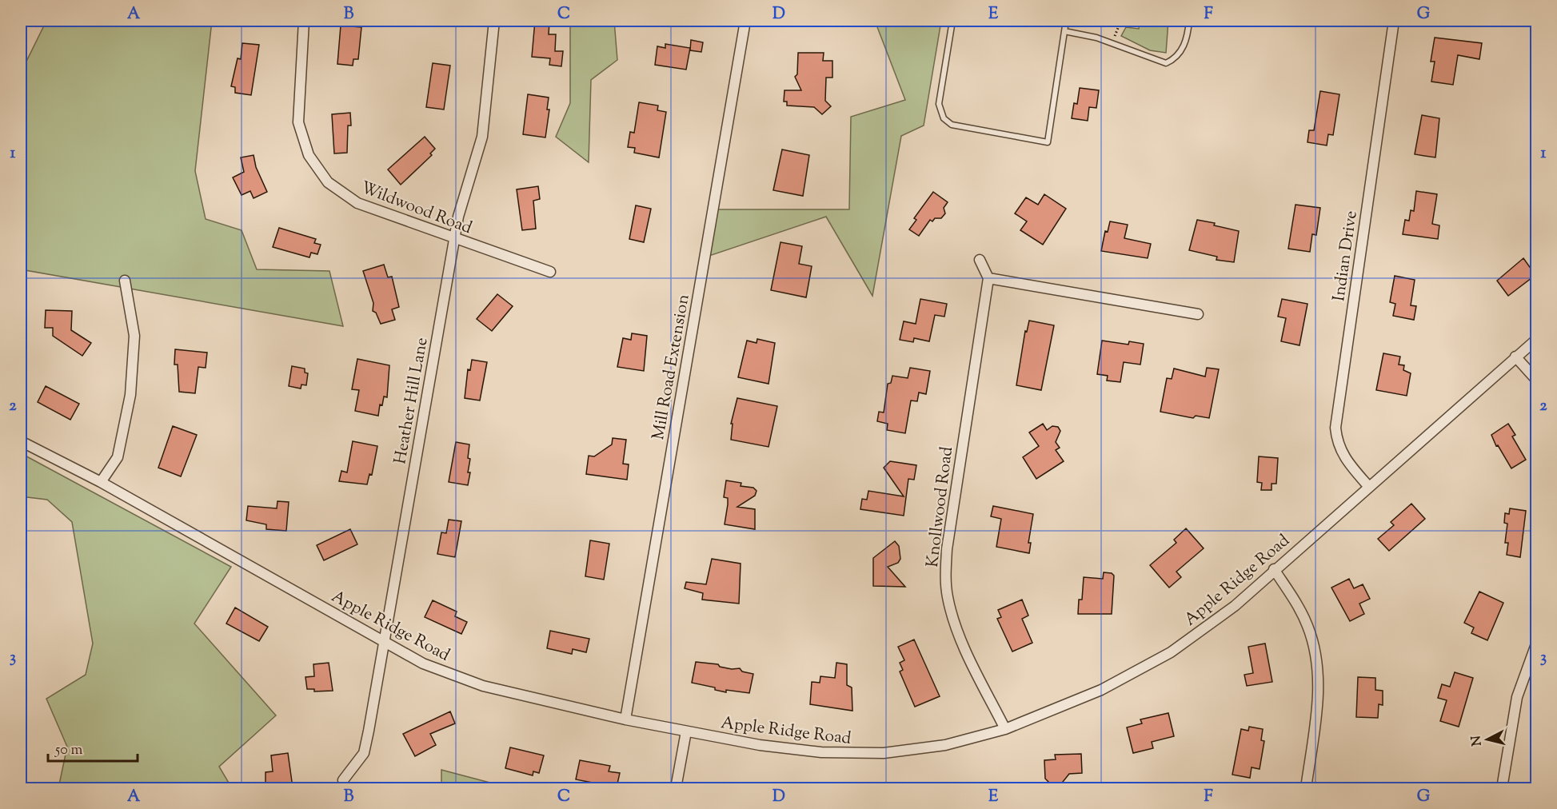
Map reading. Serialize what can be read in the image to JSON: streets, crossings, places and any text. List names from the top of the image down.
{
  "streets": {
    "street": [
      "Wildwood Road",
      "Indian Drive",
      "Mill Road Extension",
      "Heather Hill Lane",
      "Knollwood Road",
      "Apple Ridge Road"
    ]
  },
  "crossings": [
    ["Wildwood Road", "Heather Hill Lane"],
    ["Indian Drive", "Apple Ridge Road"],
    ["Mill Road Extension", "Apple Ridge Road"],
    ["Heather Hill Lane", "Apple Ridge Road"],
    ["Knollwood Road", "Apple Ridge Road"]
  ],
  "scale_bar": "50 m",
  "north": "left",
  "grid": {
    "columns": [
      "A",
      "B",
      "C",
      "D",
      "E",
      "F",
      "G"
    ],
    "rows": ["1", "2", "3"]
  }
}
